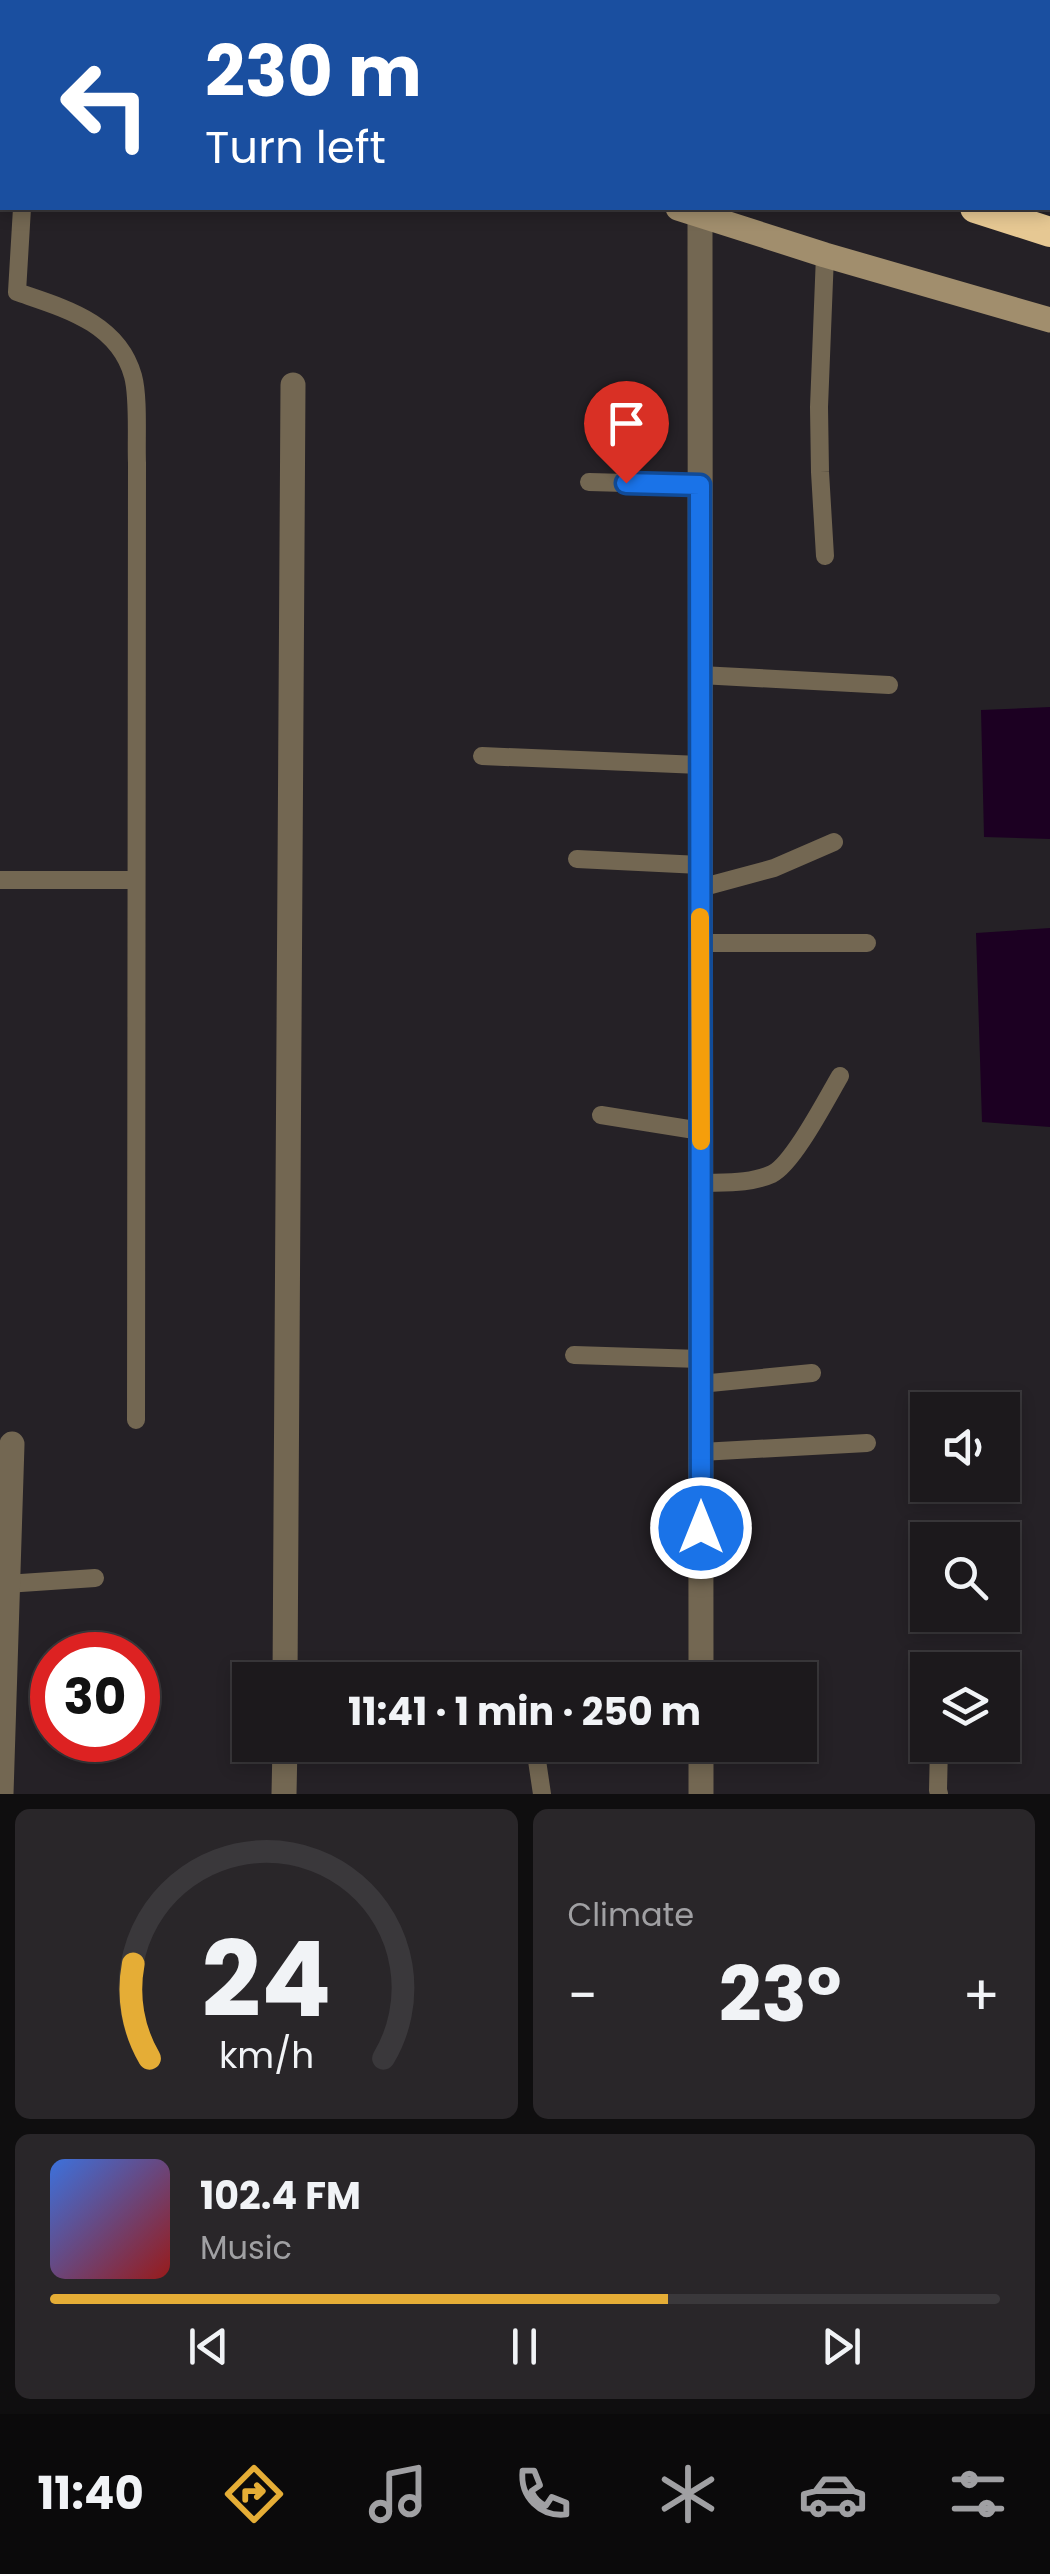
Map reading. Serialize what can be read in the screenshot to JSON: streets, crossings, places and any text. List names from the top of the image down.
{
  "page": {
    "turn": ["230 m", "Turn left"],
    "limit": "30",
    "trip": "11:41 · 1 min · 250 m",
    "tile": "Climate",
    "heat": ["−", "23°", "+"],
    "song": ["102.4 FM", "Music"],
    "tabs": "11:40",
    "gauge": ["24", "km/h"]
  }
}
